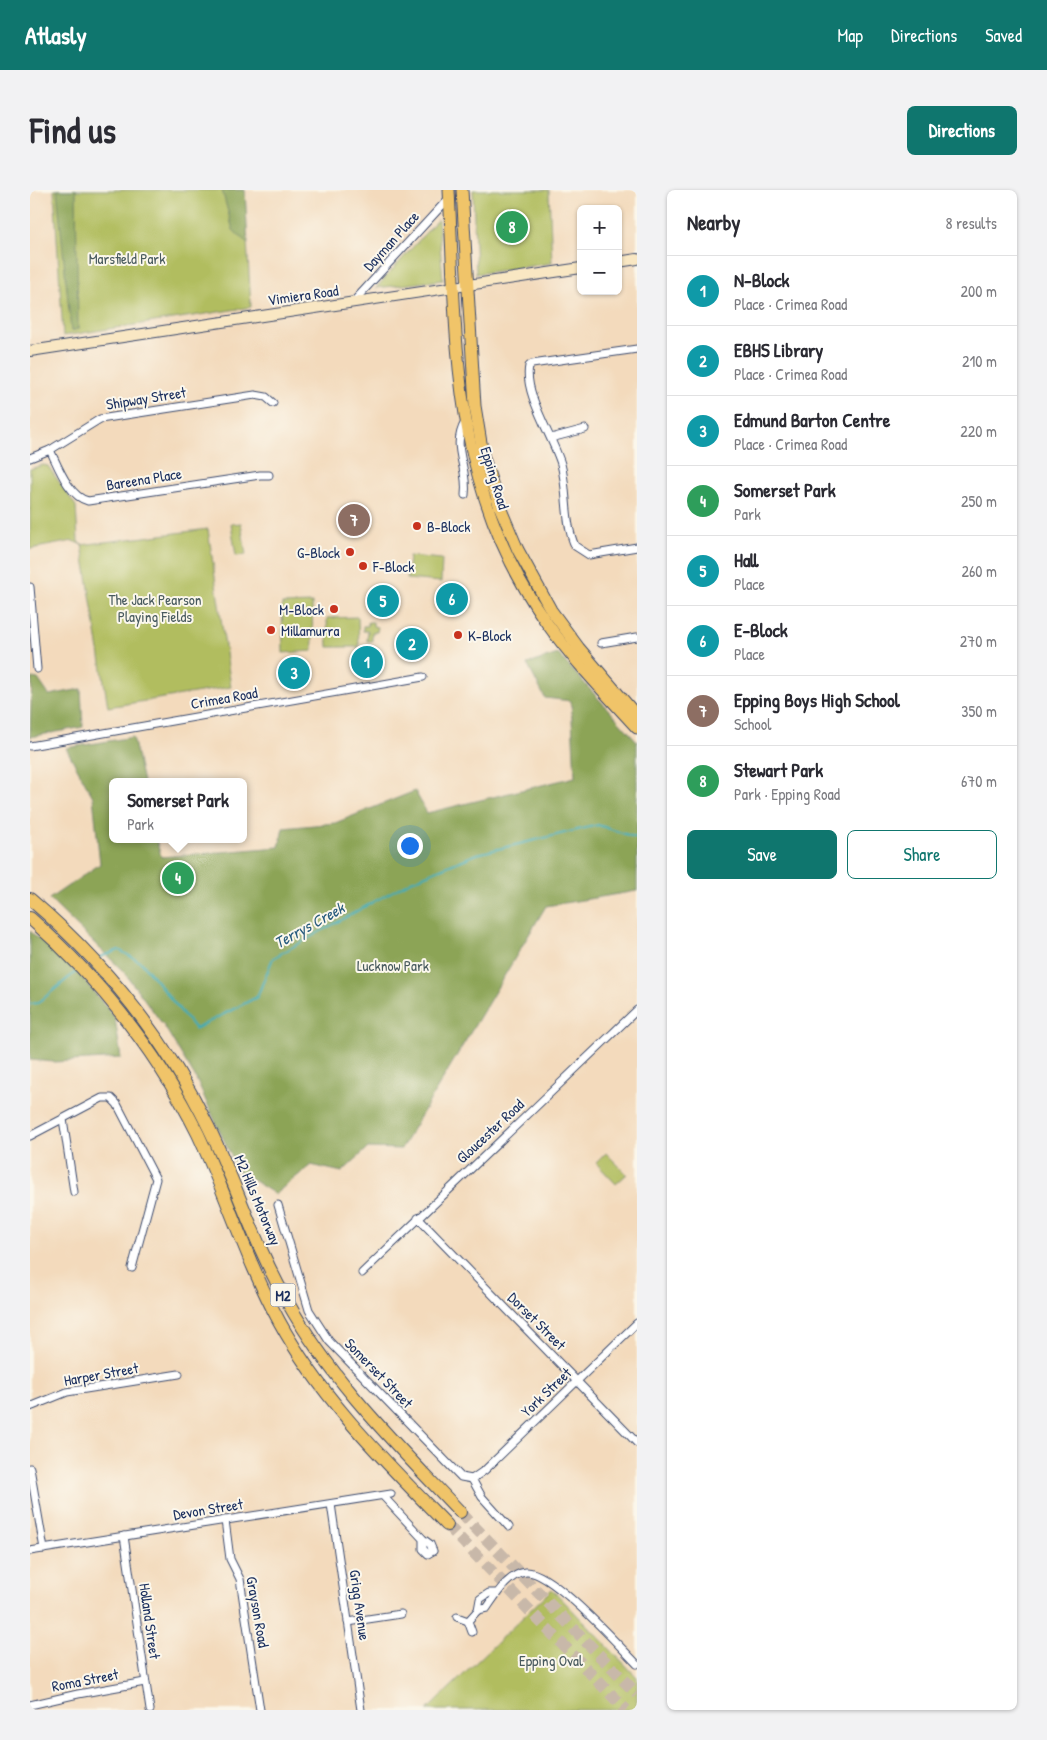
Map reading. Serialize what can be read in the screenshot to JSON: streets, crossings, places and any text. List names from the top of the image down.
{
  "streets": {
    "highway": ["M2 Hills Motorway", "M2"],
    "main road": ["Epping Road"],
    "street": [
      "Dayman Place",
      "Vimiera Road",
      "Shipway Street",
      "Bareena Place",
      "Crimea Road",
      "Gloucester Road",
      "Dorset Street",
      "Somerset Street",
      "Harper Street",
      "York Street",
      "Devon Street",
      "Grigg Avenue",
      "Grayson Road",
      "Holland Street",
      "Roma Street"
    ]
  },
  "crossings": [
    ["Dayman Place", "Vimiera Road"],
    ["Dayman Place", "Epping Road"],
    ["Vimiera Road", "Epping Road"],
    ["Shipway Street", "Bareena Place"],
    ["Gloucester Road", "Dorset Street"],
    ["Dorset Street", "York Street"],
    ["Somerset Street", "York Street"],
    ["Devon Street", "Grigg Avenue"],
    ["Devon Street", "Grayson Road"],
    ["Devon Street", "Holland Street"],
    ["Holland Street", "Roma Street"]
  ],
  "water": ["Terrys Creek"],
  "parks": [
    "Marsfield Park",
    "The Jack Pearson Playing Fields",
    "Lucknow Park",
    "Epping Oval"
  ],
  "places": [
    "B-Block",
    "G-Block",
    "F-Block",
    "M-Block",
    "Millamurra",
    "K-Block"
  ],
  "page": {
    "header": "Atlasly",
    "nav": ["Map", "Directions", "Saved"],
    "buttons": [
      "Directions",
      ["Save", "Share"]
    ],
    "title": "Find us",
    "heading": ["Nearby", "8 results"],
    "map_buttons": ["+", "−"],
    "pins": [
      "8",
      "7",
      "6",
      "5",
      "2",
      "1",
      "3",
      "4"
    ],
    "list": [
      {
        "mark": "1",
        "name": "N-Block",
        "note": "Place · Crimea Road",
        "value": "200 m"
      },
      {
        "mark": "2",
        "name": "EBHS Library",
        "note": "Place · Crimea Road",
        "value": "210 m"
      },
      {
        "mark": "3",
        "name": "Edmund Barton Centre",
        "note": "Place · Crimea Road",
        "value": "220 m"
      },
      {
        "mark": "4",
        "name": "Somerset Park",
        "note": "Park",
        "value": "250 m"
      },
      {
        "mark": "5",
        "name": "Hall",
        "note": "Place",
        "value": "260 m"
      },
      {
        "mark": "6",
        "name": "E-Block",
        "note": "Place",
        "value": "270 m"
      },
      {
        "mark": "7",
        "name": "Epping Boys High School",
        "note": "School",
        "value": "350 m"
      },
      {
        "mark": "8",
        "name": "Stewart Park",
        "note": "Park · Epping Road",
        "value": "670 m"
      }
    ],
    "popup": ["Somerset Park", "Park"]
  }
}
